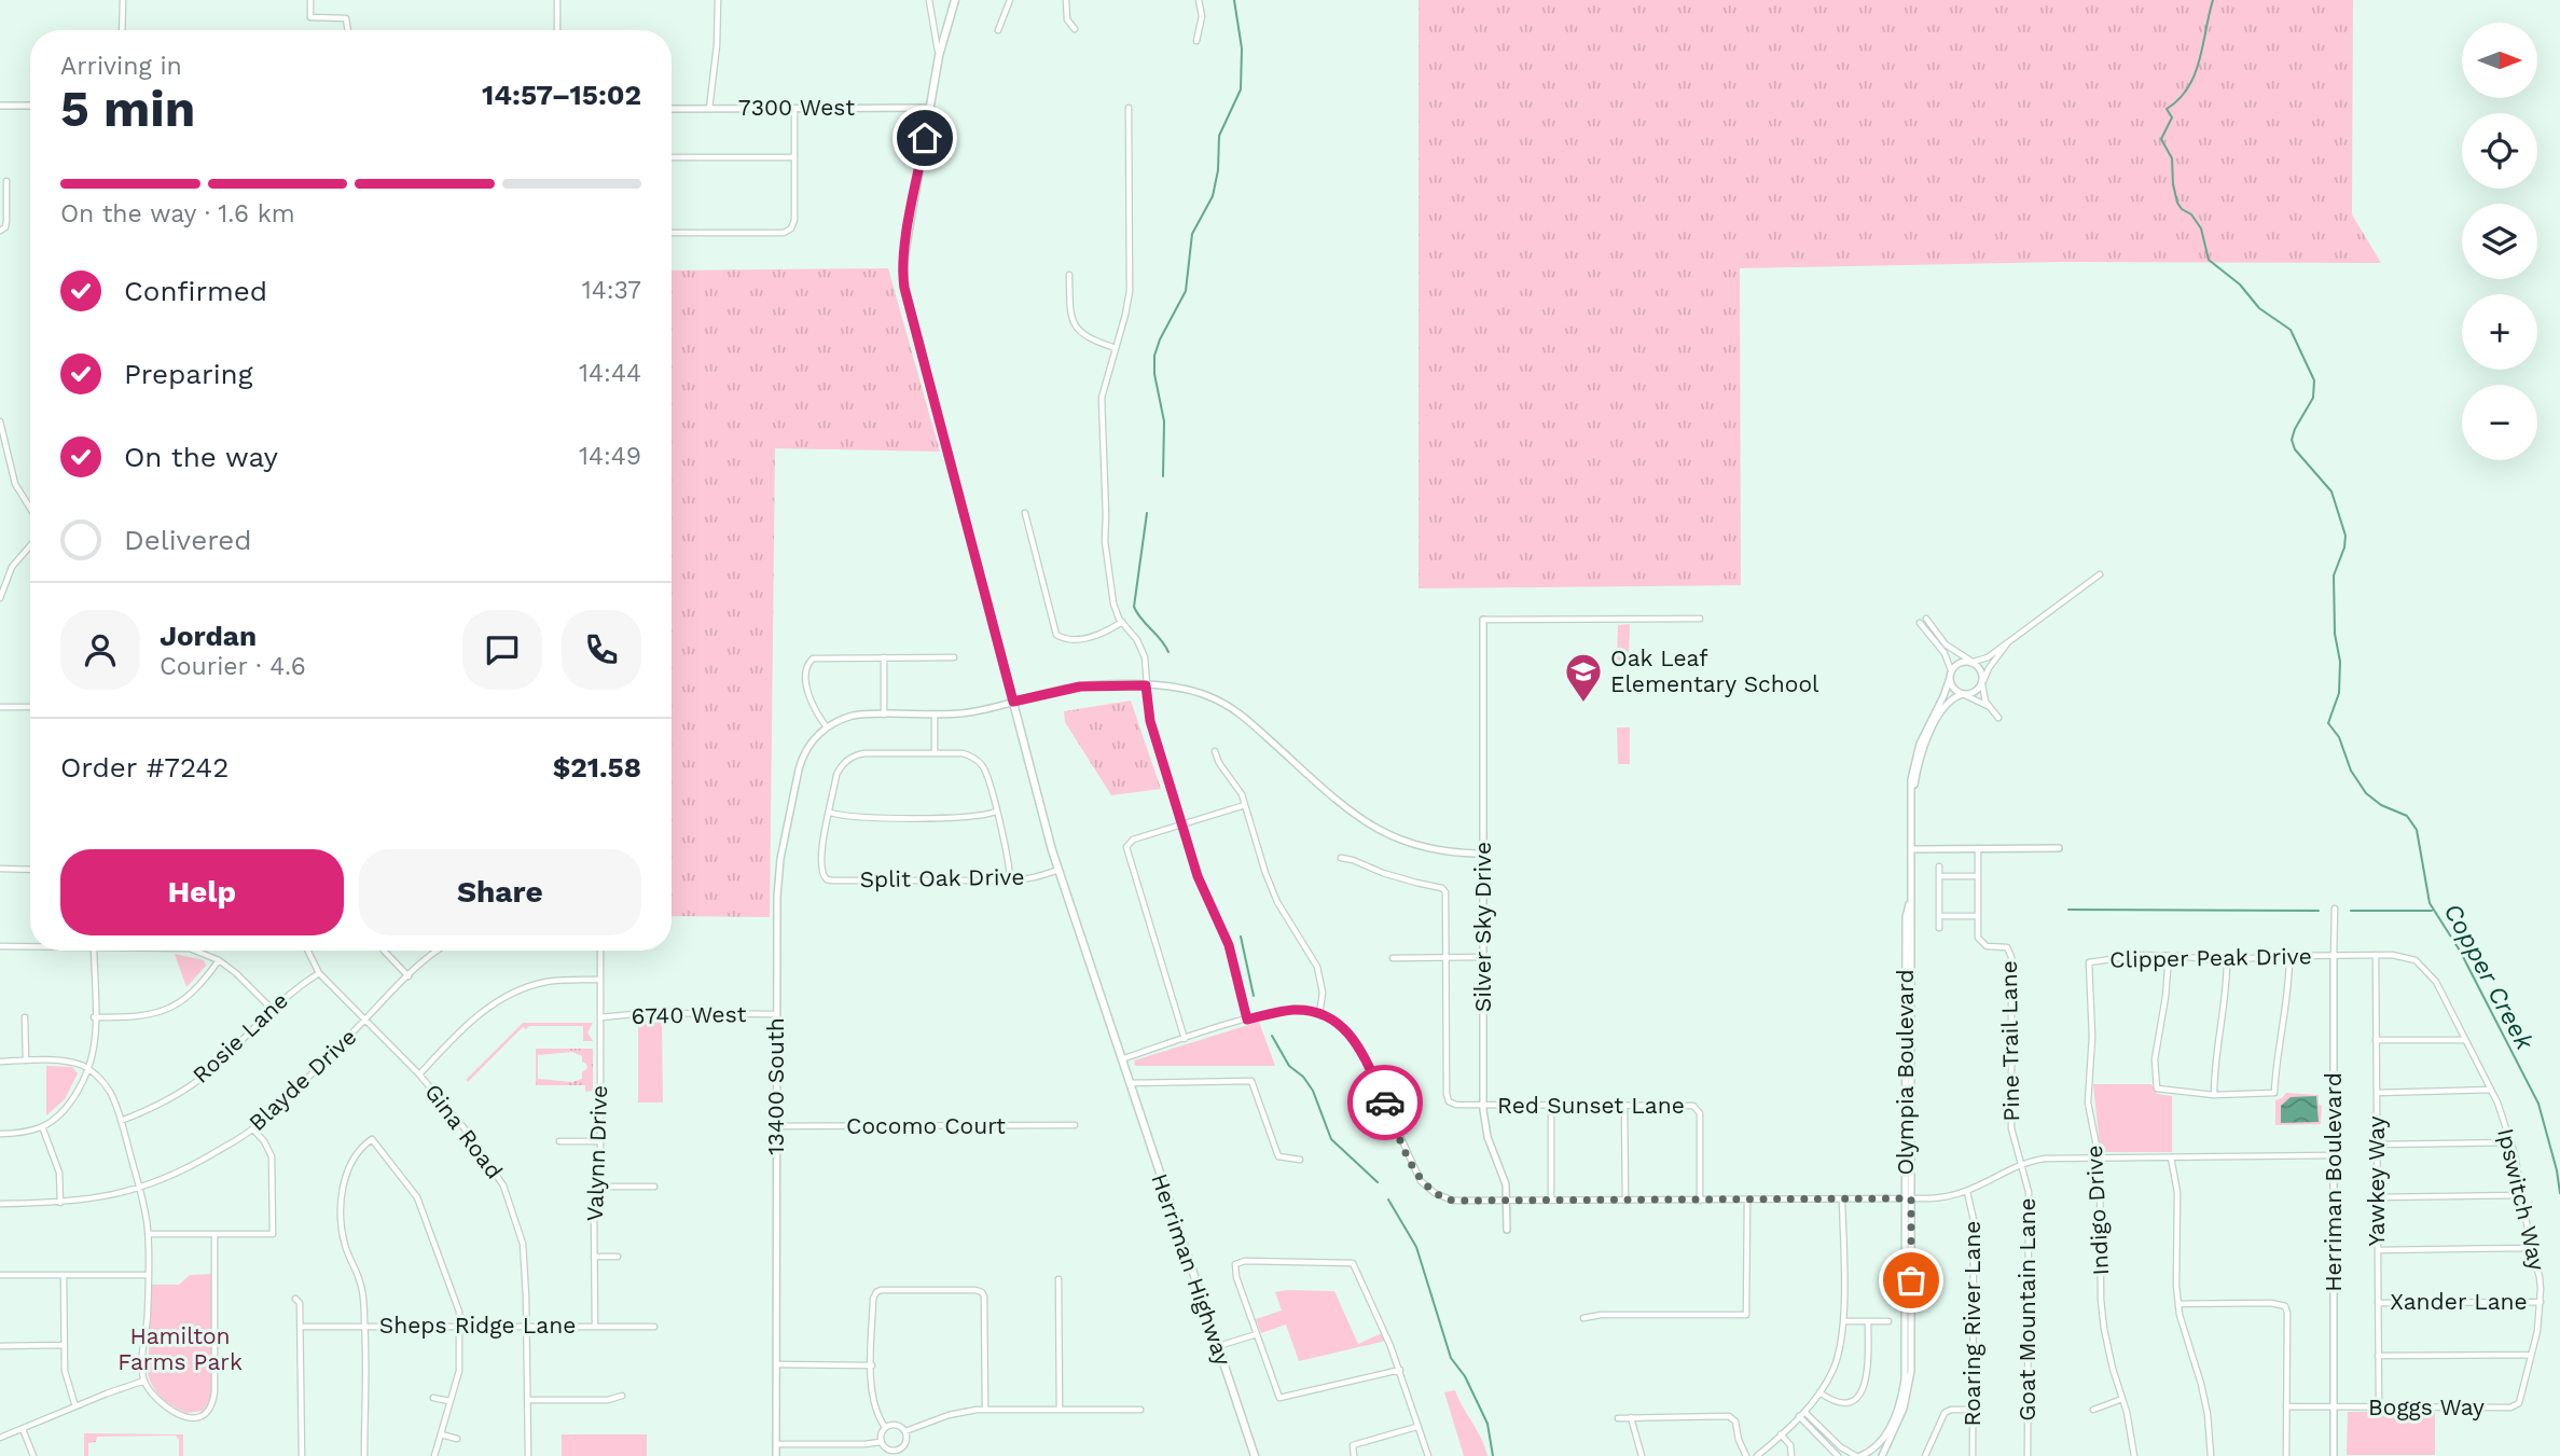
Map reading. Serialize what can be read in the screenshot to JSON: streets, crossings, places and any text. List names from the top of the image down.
{
  "streets": {
    "main road": ["Herriman Highway"],
    "street": [
      "7300 West",
      "Split Oak Drive",
      "Silver Sky Drive",
      "Clipper Peak Drive",
      "6740 West",
      "Rosie Lane",
      "Pine Trail Lane",
      "Olympia Boulevard",
      "Blayde Drive",
      "13400 South",
      "Red Sunset Lane",
      "Cocomo Court",
      "Gina Road",
      "Valynn Drive",
      "Yawkey Way",
      "Herriman Boulevard",
      "Ipswitch Way",
      "Indigo Drive",
      "Xander Lane",
      "Goat Mountain Lane",
      "Roaring River Lane",
      "Sheps Ridge Lane",
      "Boggs Way"
    ]
  },
  "crossings": [
    ["Split Oak Drive", "Herriman Highway"],
    ["Silver Sky Drive", "Red Sunset Lane"],
    ["Clipper Peak Drive", "Herriman Boulevard"],
    ["Clipper Peak Drive", "Ipswitch Way"],
    ["Clipper Peak Drive", "Indigo Drive"],
    ["6740 West", "13400 South"],
    ["6740 West", "Valynn Drive"],
    ["Rosie Lane", "Gina Road"],
    ["Pine Trail Lane", "Goat Mountain Lane"],
    ["Blayde Drive", "Gina Road"],
    ["13400 South", "Cocomo Court"],
    ["Gina Road", "Sheps Ridge Lane"],
    ["Valynn Drive", "Sheps Ridge Lane"],
    ["Yawkey Way", "Ipswitch Way"],
    ["Yawkey Way", "Xander Lane"],
    ["Yawkey Way", "Boggs Way"],
    ["Herriman Boulevard", "Ipswitch Way"],
    ["Herriman Boulevard", "Boggs Way"],
    ["Ipswitch Way", "Xander Lane"],
    ["Ipswitch Way", "Boggs Way"]
  ],
  "water": ["Copper Creek"],
  "parks": ["Hamilton Farms Park"],
  "places": {
    "school or university": ["Oak Leaf Elementary School"]
  },
  "north": "right",
  "page": {
    "map_buttons": ["+", "−"],
    "heading": ["5 min", "Arriving in", "14:57–15:02"],
    "panel": [
      "Jordan",
      "Courier · 4.6",
      "Order #7242",
      "$21.58"
    ],
    "bar": "On the way · 1.6 km",
    "list": [
      ["Confirmed", "14:37"],
      ["Preparing", "14:44"],
      ["On the way", "14:49"],
      "Delivered"
    ],
    "buttons": ["Help", "Share"]
  }
}
